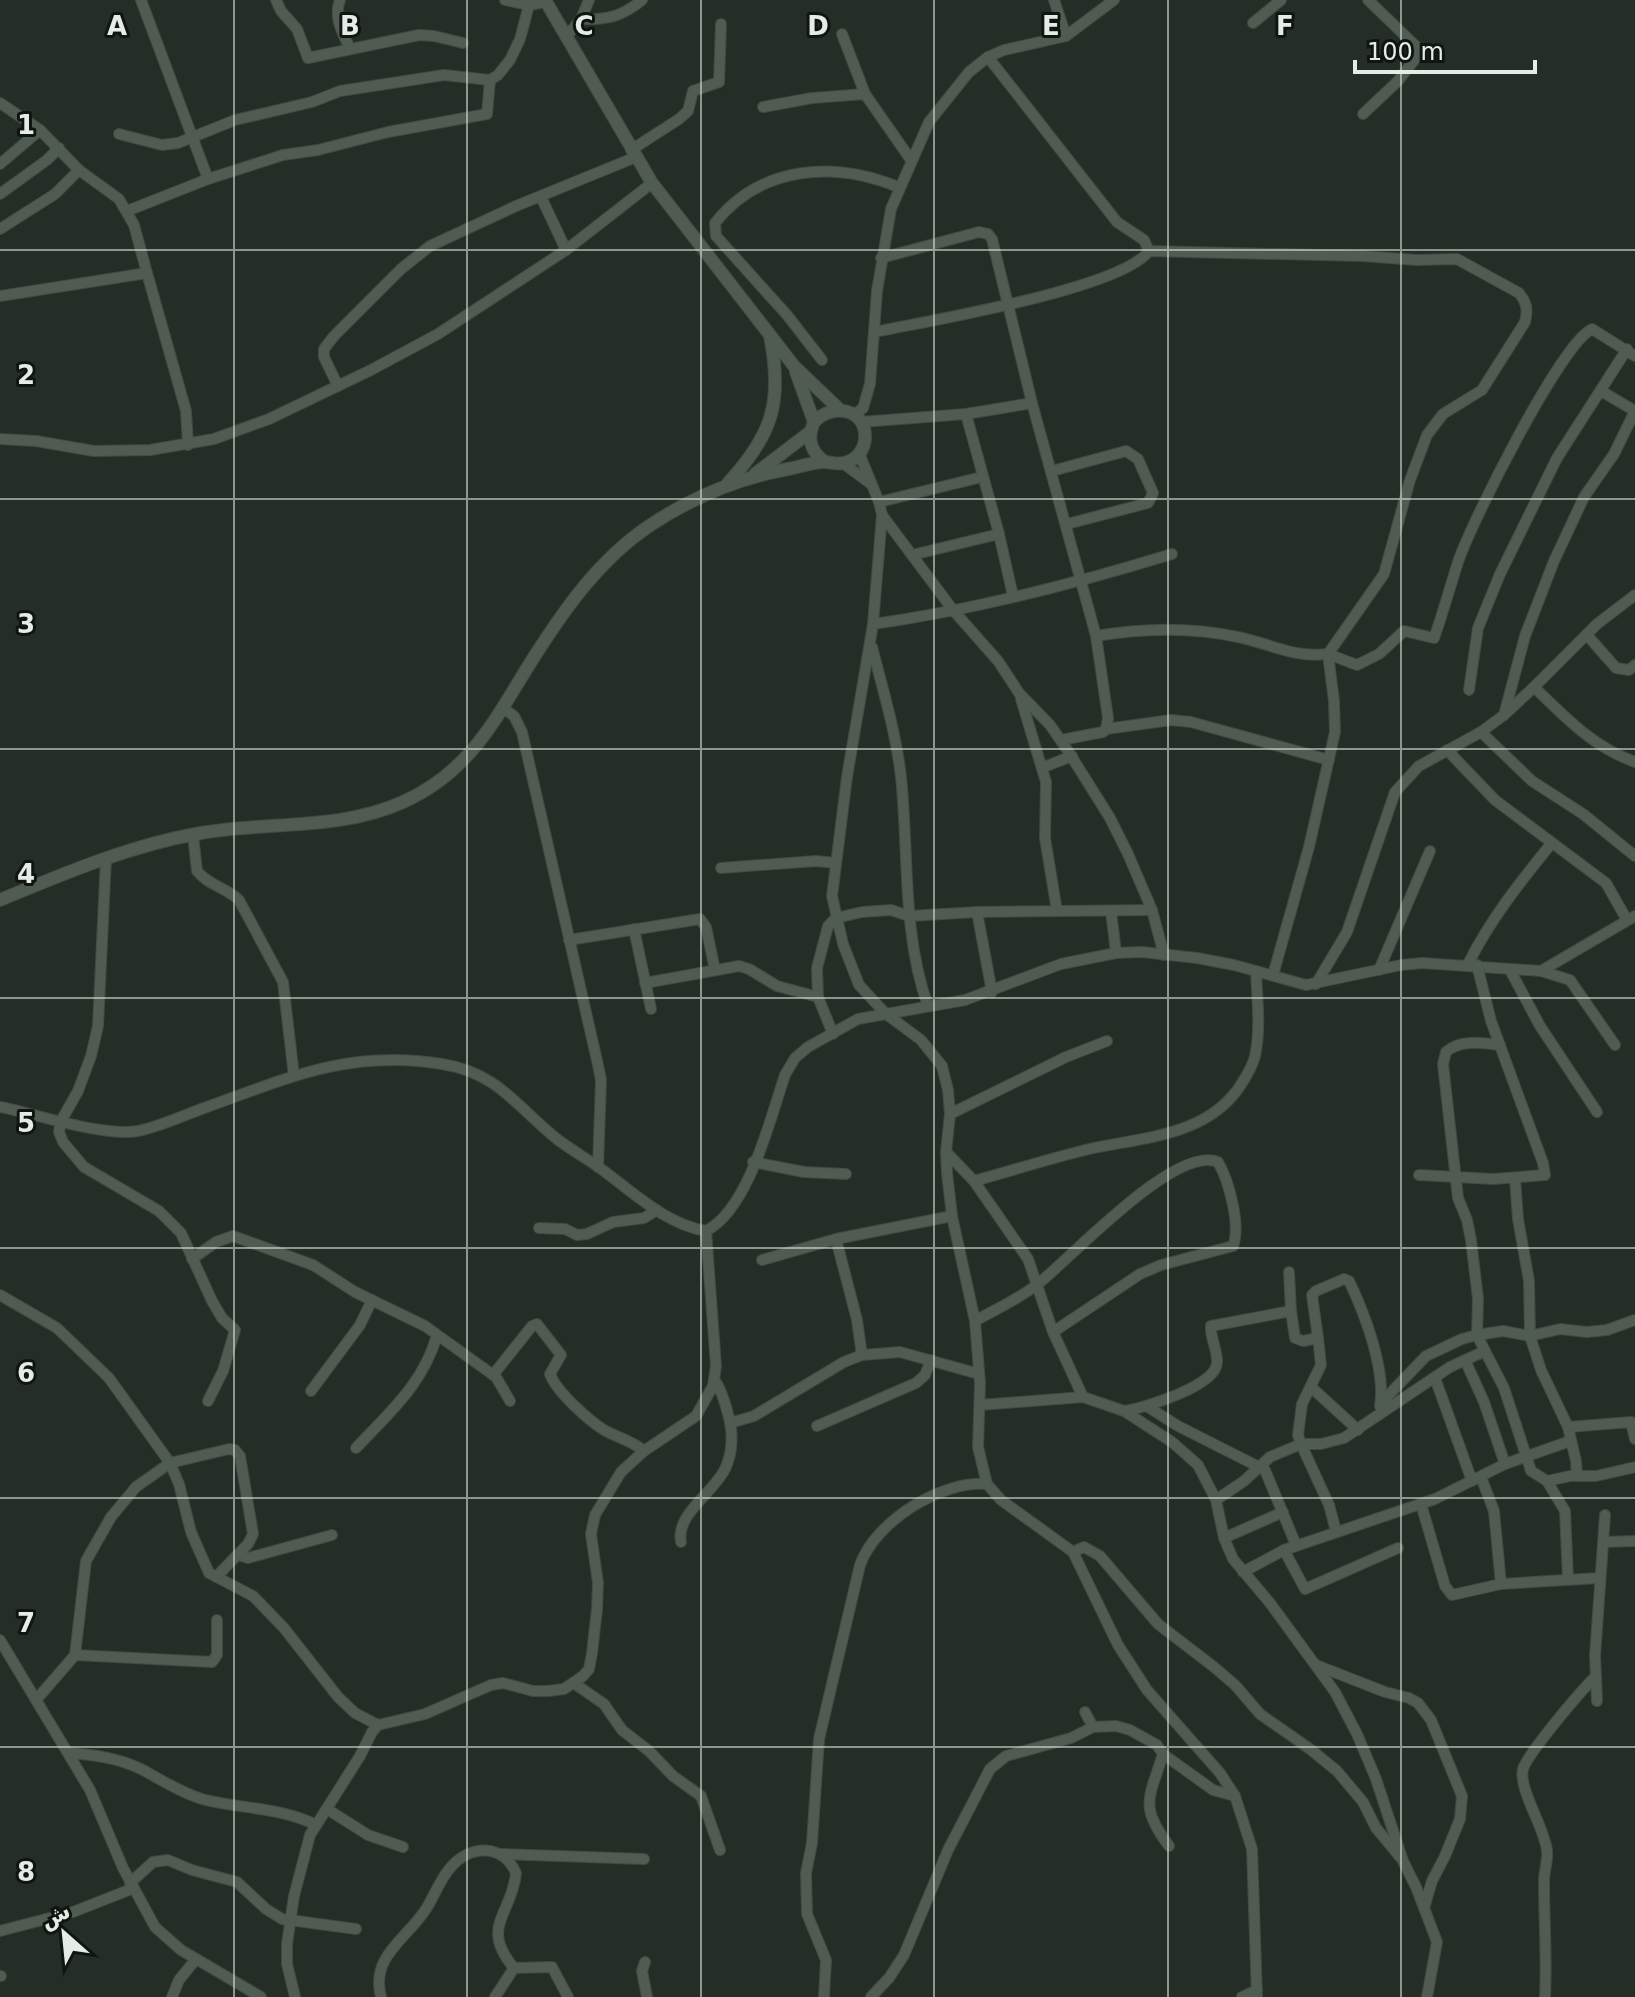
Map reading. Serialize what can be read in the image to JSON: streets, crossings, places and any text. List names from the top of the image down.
{
  "scale_bar": "100 m",
  "north": "top left",
  "grid": {
    "columns": [
      "A",
      "B",
      "C",
      "D",
      "E",
      "F"
    ],
    "rows": [
      "1",
      "2",
      "3",
      "4",
      "5",
      "6",
      "7",
      "8"
    ]
  }
}
